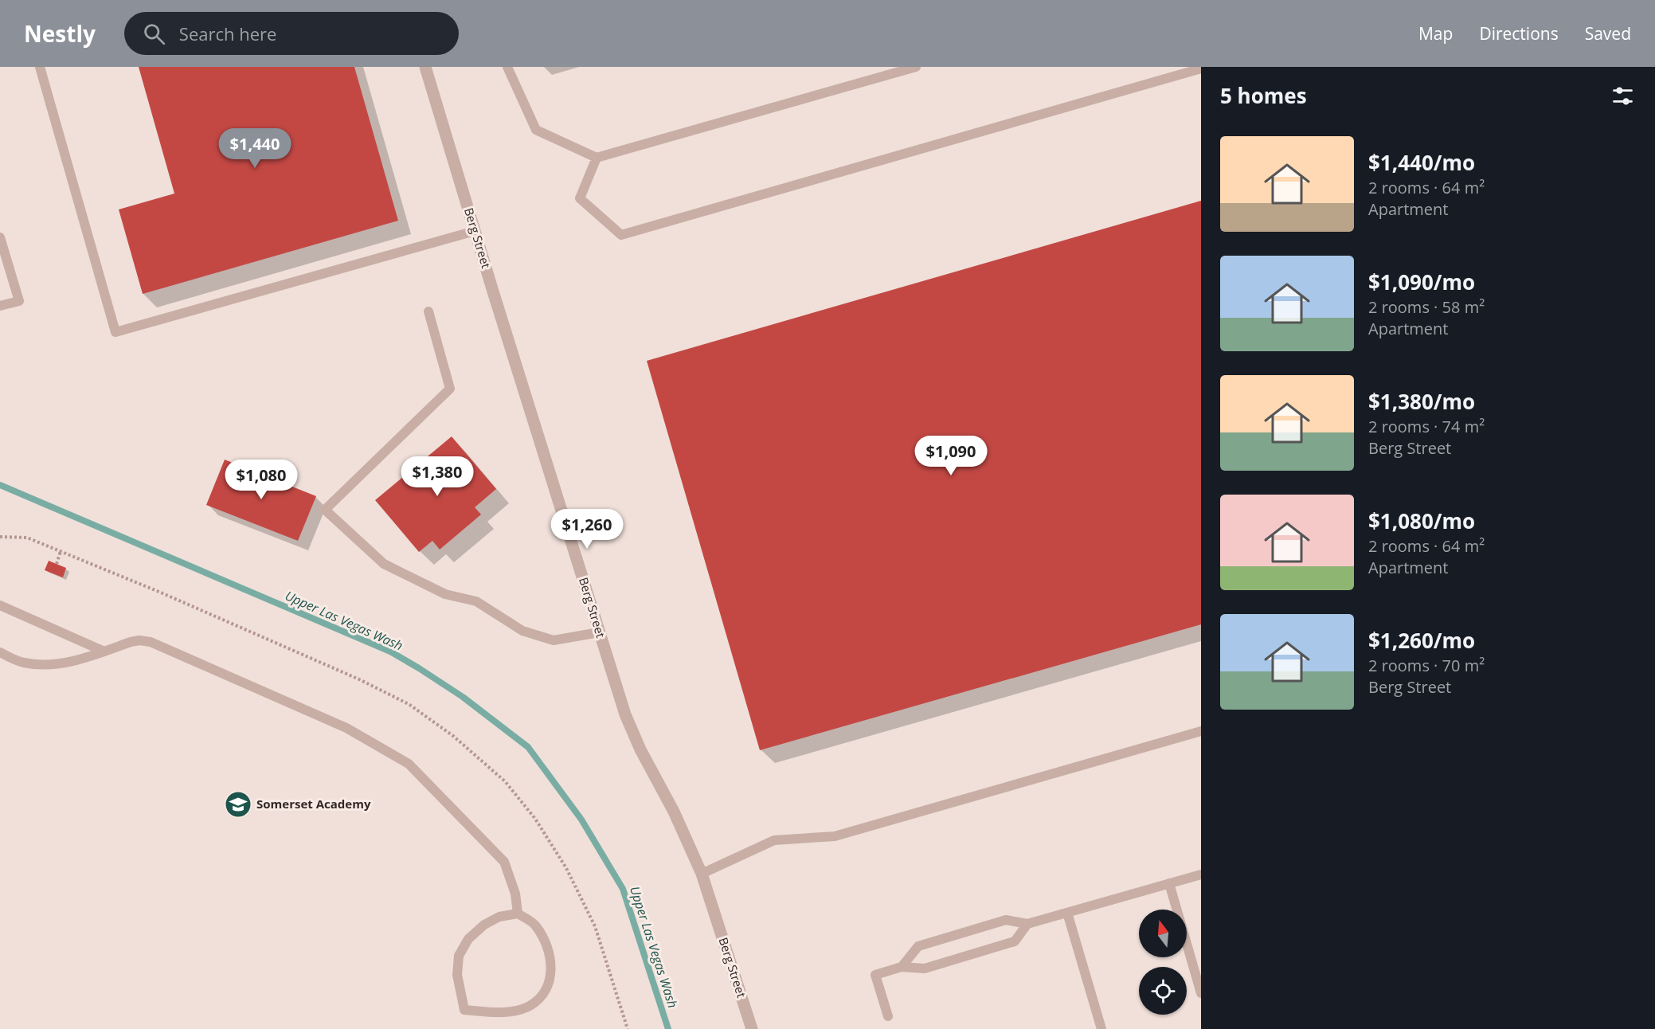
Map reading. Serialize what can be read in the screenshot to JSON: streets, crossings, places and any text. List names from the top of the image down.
{
  "streets": {
    "street": ["Berg Street"]
  },
  "water": ["Upper Las Vegas Wash"],
  "places": {
    "school or university": ["Somerset Academy"]
  },
  "north": "top",
  "page": {
    "header": "Nestly",
    "search": "Search here",
    "nav": ["Map", "Directions", "Saved"],
    "heading": "5 homes",
    "list": [
      {
        "name": "$1,440/mo",
        "note": "2 rooms · 64 m² · Apartment"
      },
      {
        "name": "$1,090/mo",
        "note": "2 rooms · 58 m² · Apartment"
      },
      {
        "name": "$1,380/mo",
        "note": "2 rooms · 74 m² · Berg Street"
      },
      {
        "name": "$1,080/mo",
        "note": "2 rooms · 64 m² · Apartment"
      },
      {
        "name": "$1,260/mo",
        "note": "2 rooms · 70 m² · Berg Street"
      }
    ],
    "price": [
      "$1,440",
      "$1,090",
      "$1,380",
      "$1,080",
      "$1,260"
    ]
  }
}
